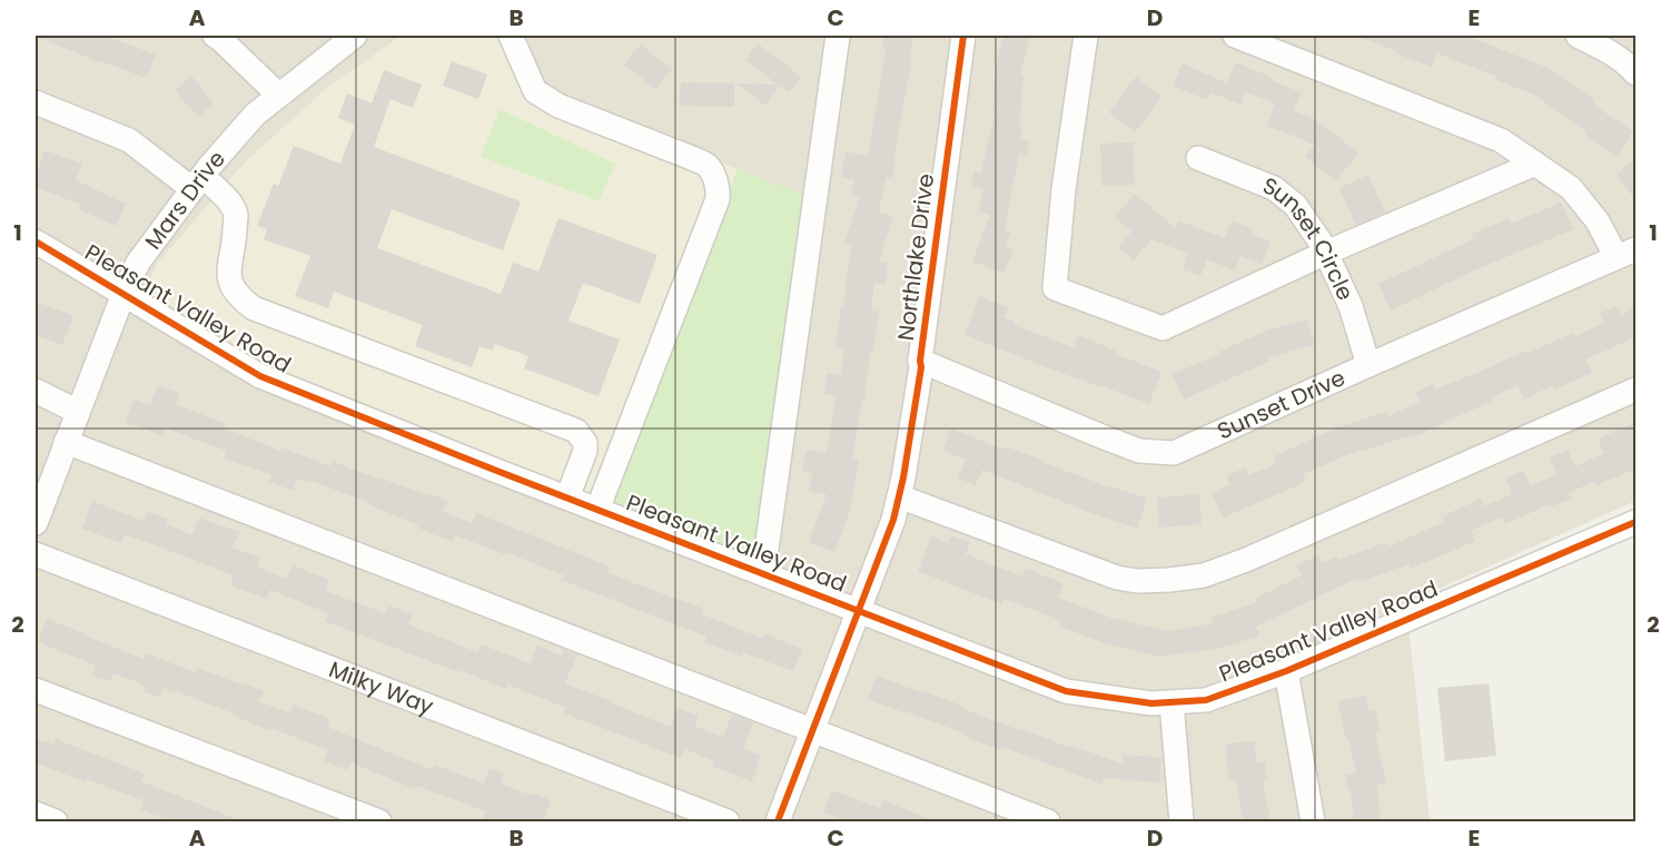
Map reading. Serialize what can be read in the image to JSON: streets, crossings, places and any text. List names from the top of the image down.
{
  "streets": {
    "street": [
      "Mars Drive",
      "Sunset Circle",
      "Northlake Drive",
      "Pleasant Valley Road",
      "Sunset Drive",
      "Milky Way"
    ]
  },
  "crossings": [
    ["Mars Drive", "Pleasant Valley Road"],
    ["Sunset Circle", "Sunset Drive"],
    ["Northlake Drive", "Pleasant Valley Road"],
    ["Northlake Drive", "Sunset Drive"]
  ],
  "grid": {
    "columns": [
      "A",
      "B",
      "C",
      "D",
      "E"
    ],
    "rows": ["1", "2"]
  }
}
